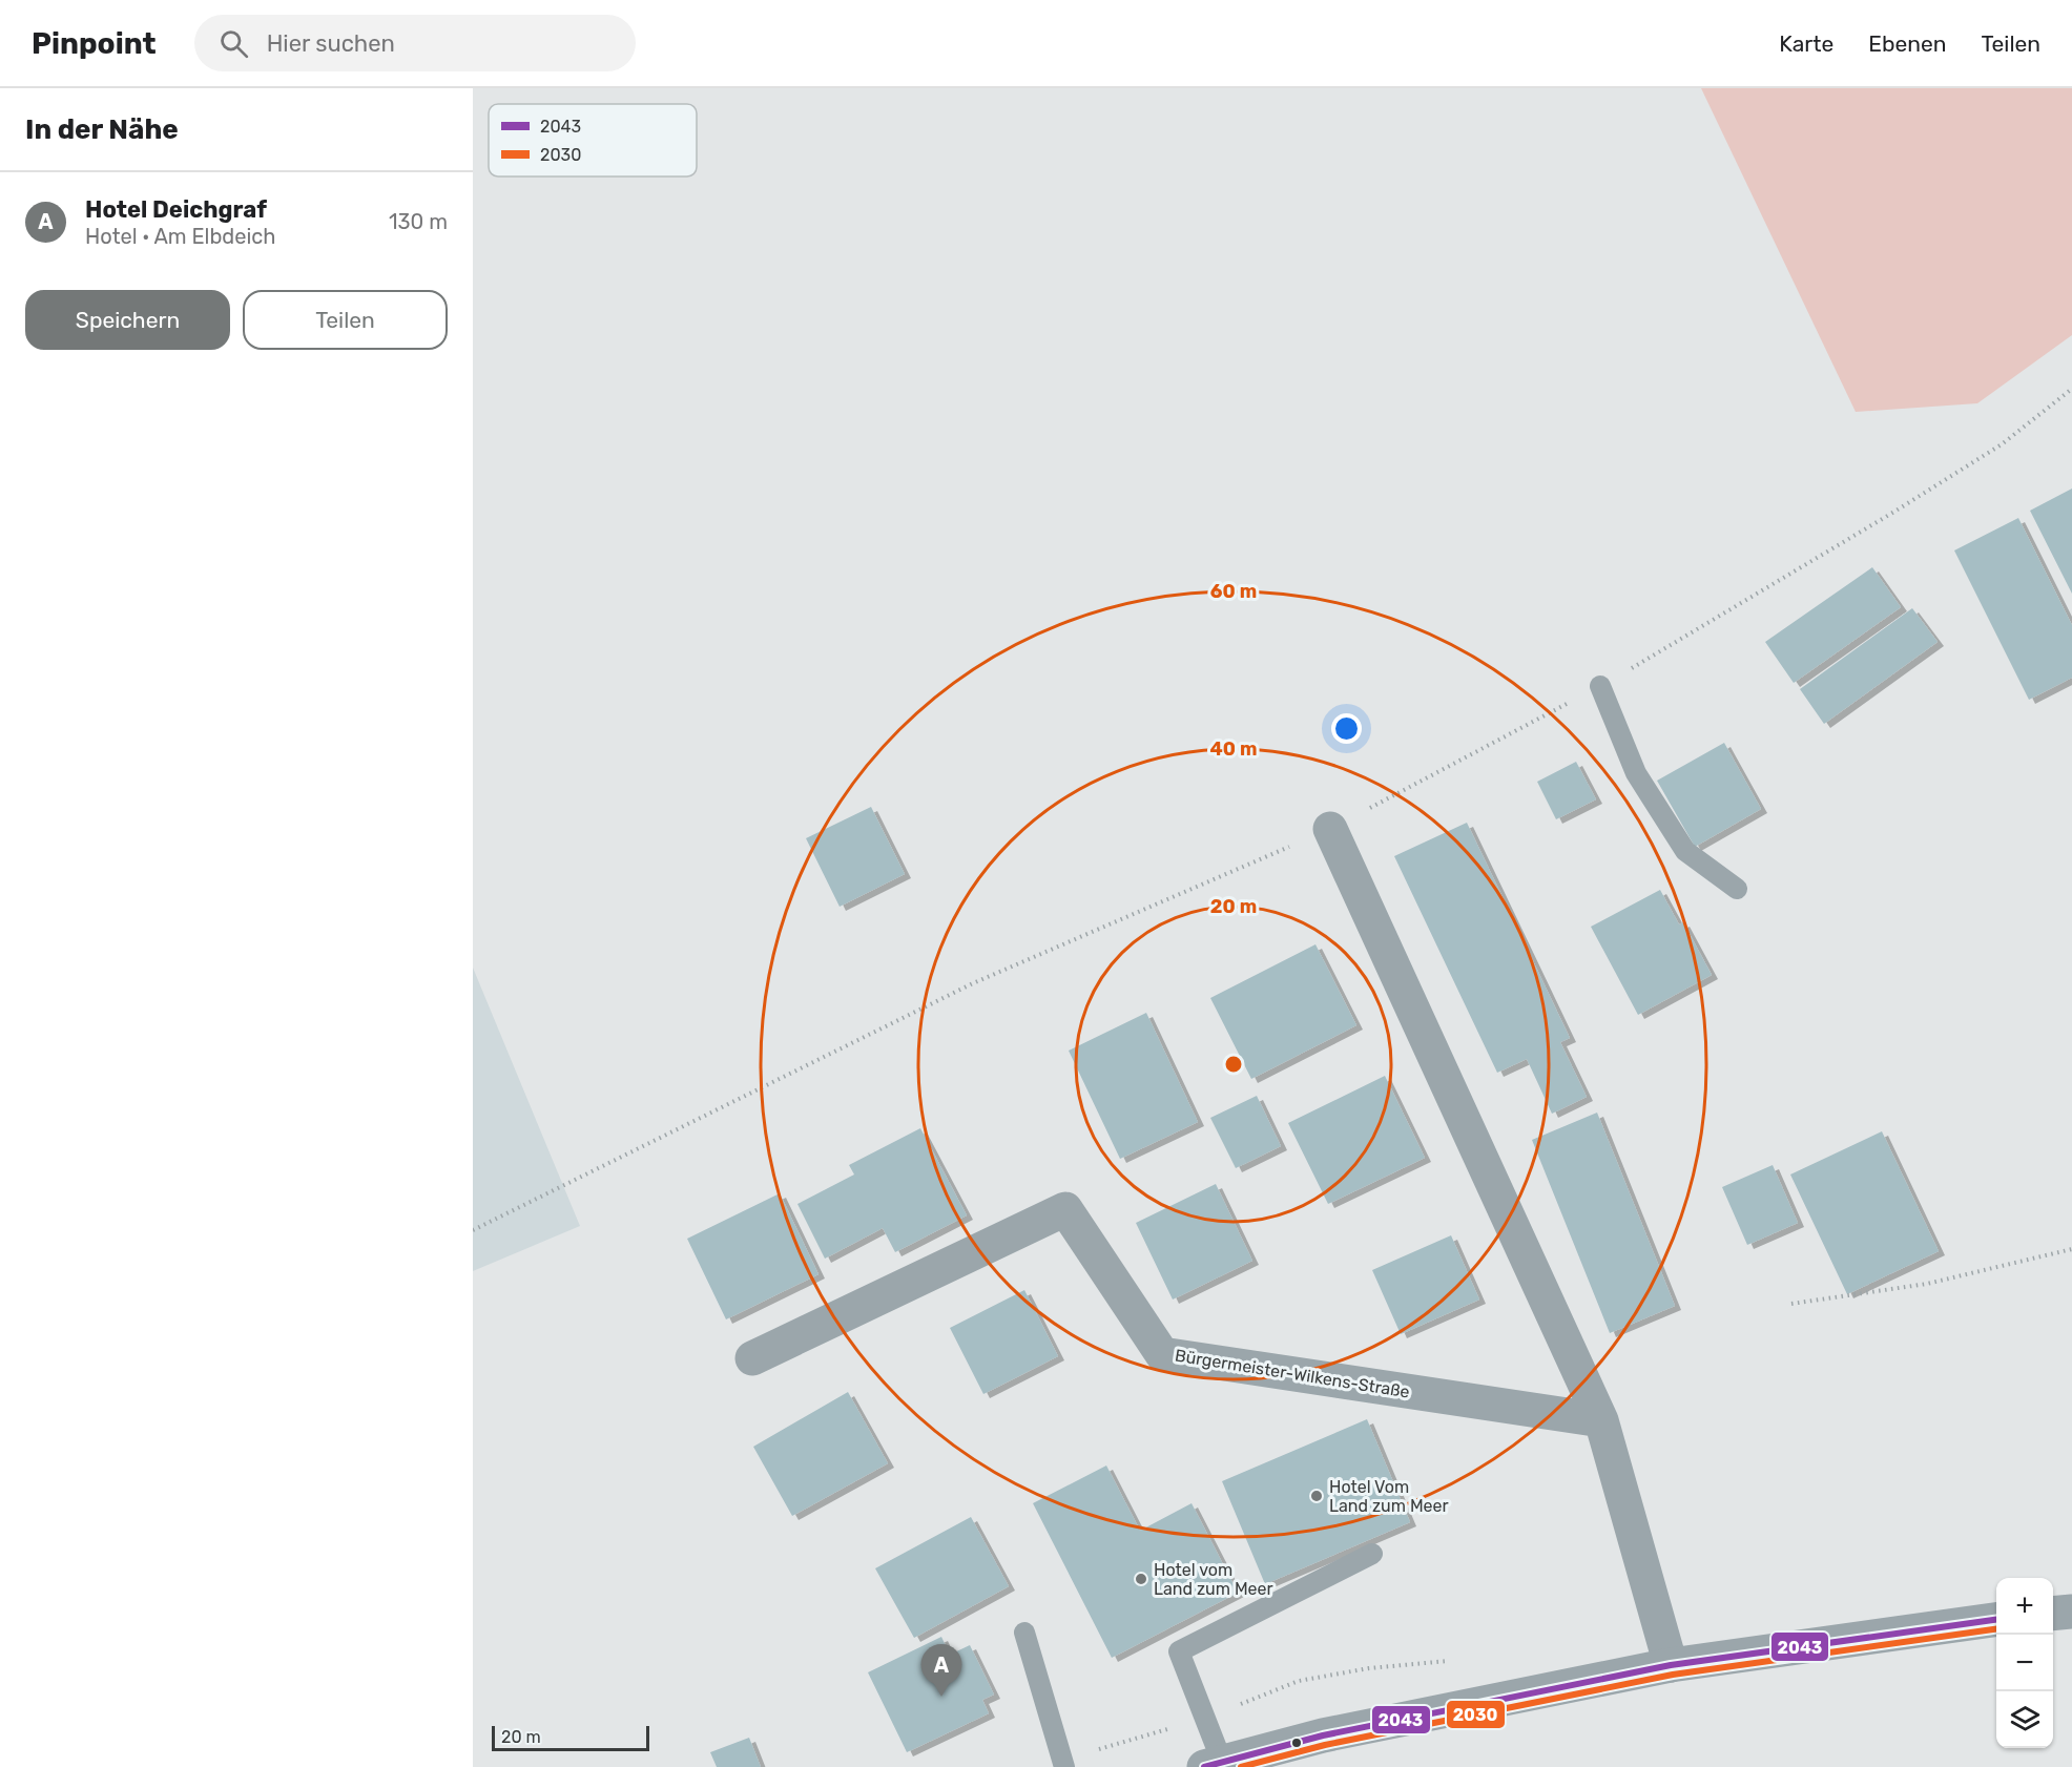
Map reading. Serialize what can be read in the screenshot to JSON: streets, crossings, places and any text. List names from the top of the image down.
{
  "streets": {
    "street": ["Bürgermeister-Wilkens-Straße"]
  },
  "places": ["Hotel Vom Land zum Meer", "Hotel vom Land zum Meer"],
  "lines": ["transit line 2043", "transit line 2030"],
  "legend": ["2043", "2030"],
  "scale_bar": "20 m",
  "page": {
    "header": "Pinpoint",
    "search": "Hier suchen",
    "nav": ["Karte", "Ebenen", "Teilen"],
    "heading": "In der Nähe",
    "list": [
      {
        "mark": "A",
        "name": "Hotel Deichgraf",
        "note": "Hotel · Am Elbdeich",
        "value": "130 m"
      }
    ],
    "buttons": ["Speichern", "Teilen"],
    "map_buttons": ["+", "−"],
    "pins": "A",
    "scale": "20 m"
  },
  "rings": ["60 m", "40 m", "20 m"]
}
